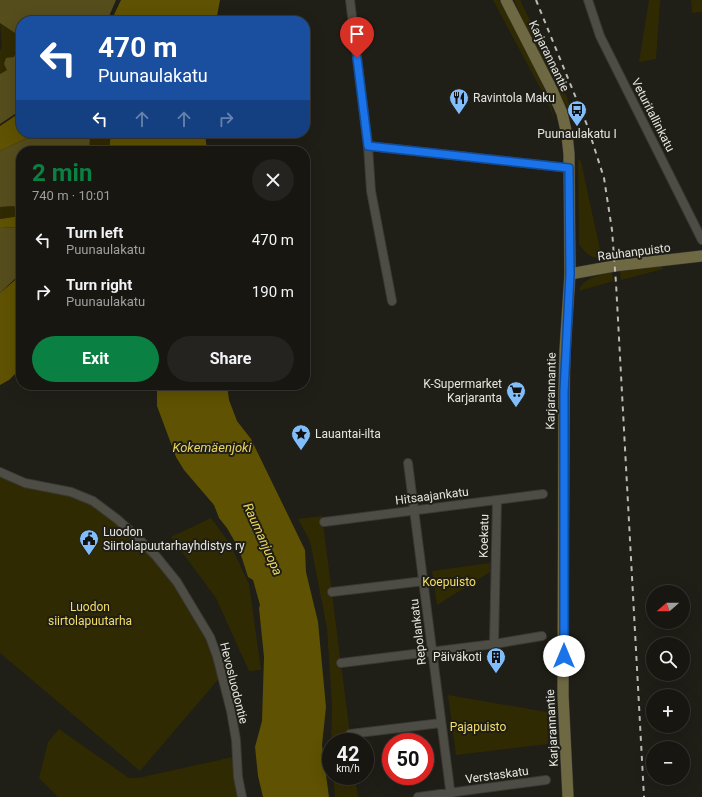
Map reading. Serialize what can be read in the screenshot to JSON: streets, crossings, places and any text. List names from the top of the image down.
{
  "streets": {
    "main road": ["Karjarannantie", "Rauhanpuisto"],
    "street": [
      "Veturitallinkatu",
      "Hitsaajankatu",
      "Koekatu",
      "Repolankatu",
      "Hevosluodontie",
      "Verstaskatu"
    ]
  },
  "crossings": [
    ["Karjarannantie", "Rauhanpuisto"],
    ["Hitsaajankatu", "Koekatu"],
    ["Hitsaajankatu", "Repolankatu"],
    ["Repolankatu", "Verstaskatu"]
  ],
  "water": ["Kokemäenjoki", "Raumanjuopa"],
  "parks": ["Koepuisto", "Luodon siirtolapuutarha", "Pajapuisto"],
  "places": {
    "restaurant": ["Ravintola Maku"],
    "bus stop": ["Puunaulakatu I"],
    "supermarket": ["K-Supermarket Karjaranta"],
    "place": ["Lauantai-ilta"],
    "public building": ["Luodon Siirtolapuutarhayhdistys ry"],
    "building": ["Päiväkoti"]
  },
  "north": "left",
  "page": {
    "turn": ["470 m", "Puunaulakatu"],
    "heading": ["2 min", "740 m · 10:01"],
    "list": [
      {
        "name": "Turn left",
        "note": "Puunaulakatu",
        "value": "470 m"
      },
      {
        "name": "Turn right",
        "note": "Puunaulakatu",
        "value": "190 m"
      }
    ],
    "buttons": ["Exit", "Share"],
    "map_buttons": ["+", "−"],
    "speed": "42 km/h",
    "limit": "50"
  }
}
